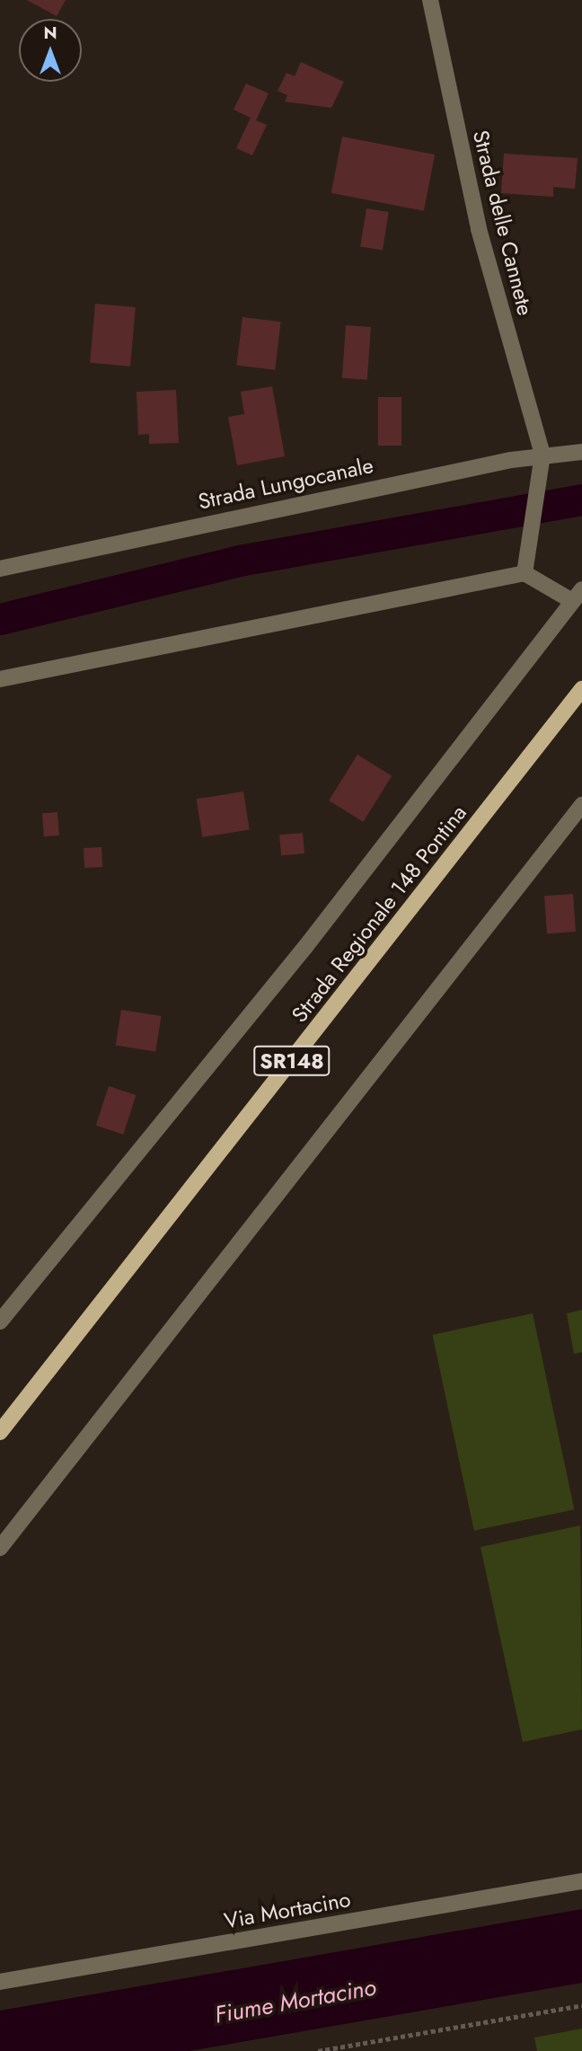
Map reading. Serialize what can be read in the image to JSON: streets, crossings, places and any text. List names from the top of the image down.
{
  "streets": {
    "main road": ["Strada Regionale 148 Pontina", "SR148"],
    "street": ["Strada delle Cannete", "Strada Lungocanale", "Via Mortacino"]
  },
  "crossings": [
    ["Strada delle Cannete", "Strada Lungocanale"]
  ],
  "water": ["Fiume Mortacino"],
  "north": "top"
}
